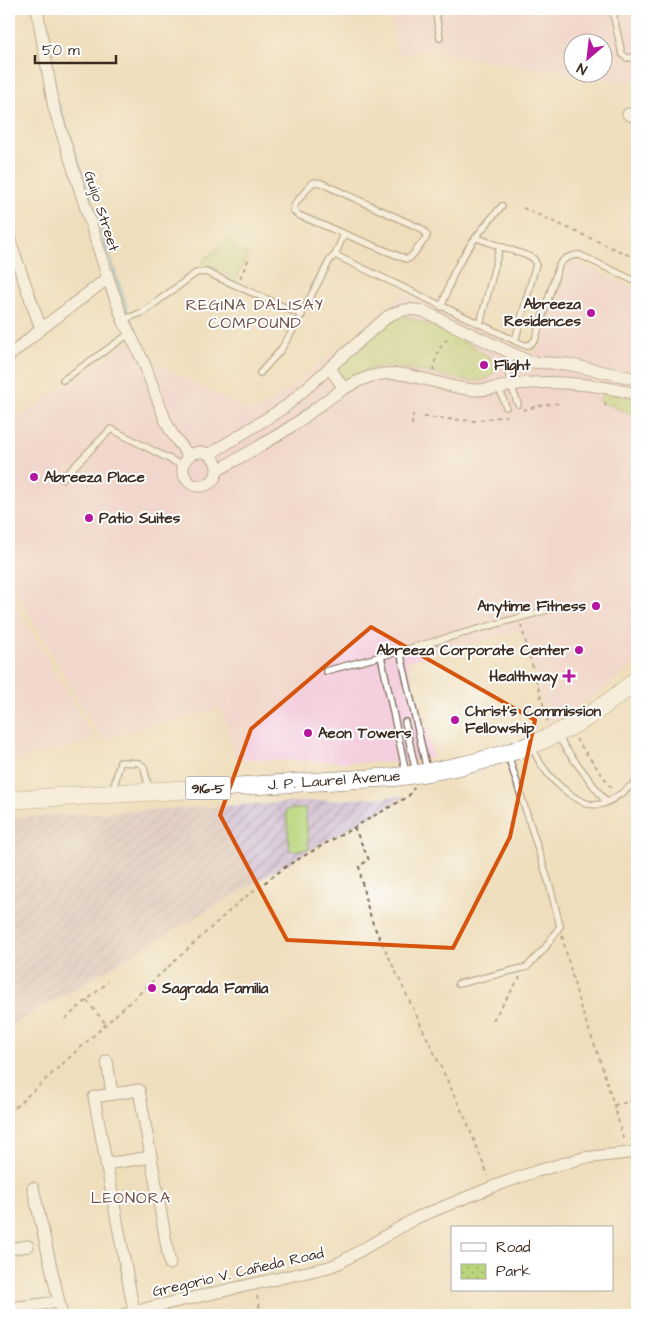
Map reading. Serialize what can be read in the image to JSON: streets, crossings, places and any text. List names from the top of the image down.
{
  "streets": {
    "main road": ["J. P. Laurel Avenue", "916-5"],
    "street": ["Guijo Street", "Gregorio V. Cañeda Road"]
  },
  "districts": ["REGINA DALISAY COMPOUND", "LEONORA"],
  "places": {
    "other": [
      "Abreeza Residences",
      "Flight",
      "Abreeza Place",
      "Patio Suites",
      "Anytime Fitness",
      "Abreeza Corporate Center",
      "Christ's Commission Fellowship",
      "Aeon Towers",
      "Sagrada Familia"
    ],
    "health": ["Healthway"]
  },
  "legend": ["Road", "Park"],
  "scale_bar": "50 m",
  "north": "bottom left"
}
